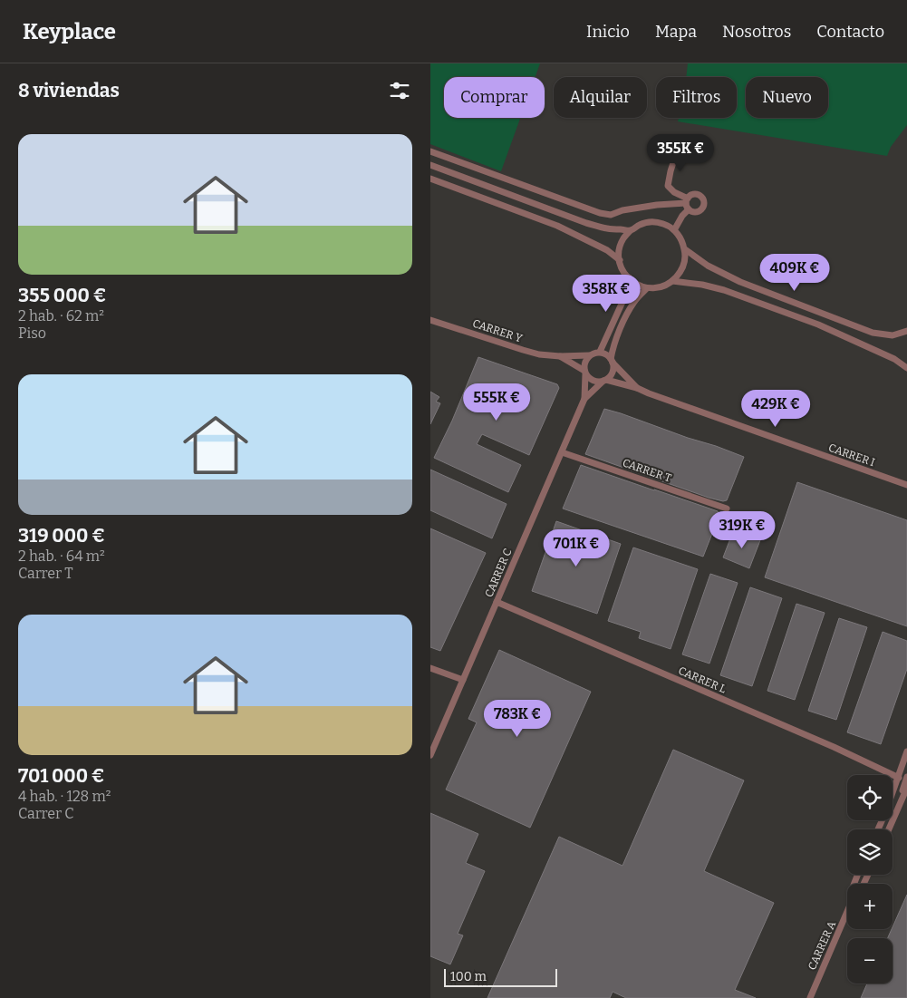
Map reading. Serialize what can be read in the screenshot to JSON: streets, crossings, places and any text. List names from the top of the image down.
{
  "streets": {
    "street": [
      "CARRER Y",
      "CARRER I",
      "CARRER T",
      "CARRER C",
      "CARRER L",
      "CARRER A"
    ]
  },
  "crossings": [
    ["CARRER Y", "CARRER I"],
    ["CARRER Y", "CARRER C"],
    ["CARRER I", "CARRER C"],
    ["CARRER T", "CARRER C"],
    ["CARRER C", "CARRER L"]
  ],
  "scale_bar": "100 m",
  "page": {
    "header": "Keyplace",
    "nav": [
      "Inicio",
      "Mapa",
      "Nosotros",
      "Contacto"
    ],
    "heading": "8 viviendas",
    "chip": [
      "Comprar",
      "Alquilar",
      "Filtros",
      "Nuevo"
    ],
    "list": [
      {
        "name": "355 000 €",
        "note": "2 hab. · 62 m² · Piso"
      },
      {
        "name": "319 000 €",
        "note": "2 hab. · 64 m² · Carrer T"
      },
      {
        "name": "701 000 €",
        "note": "4 hab. · 128 m² · Carrer C"
      }
    ],
    "price": [
      "355K €",
      "409K €",
      "358K €",
      "555K €",
      "429K €",
      "319K €",
      "701K €",
      "783K €"
    ],
    "map_buttons": ["+", "−"],
    "scale": "100 m"
  }
}
